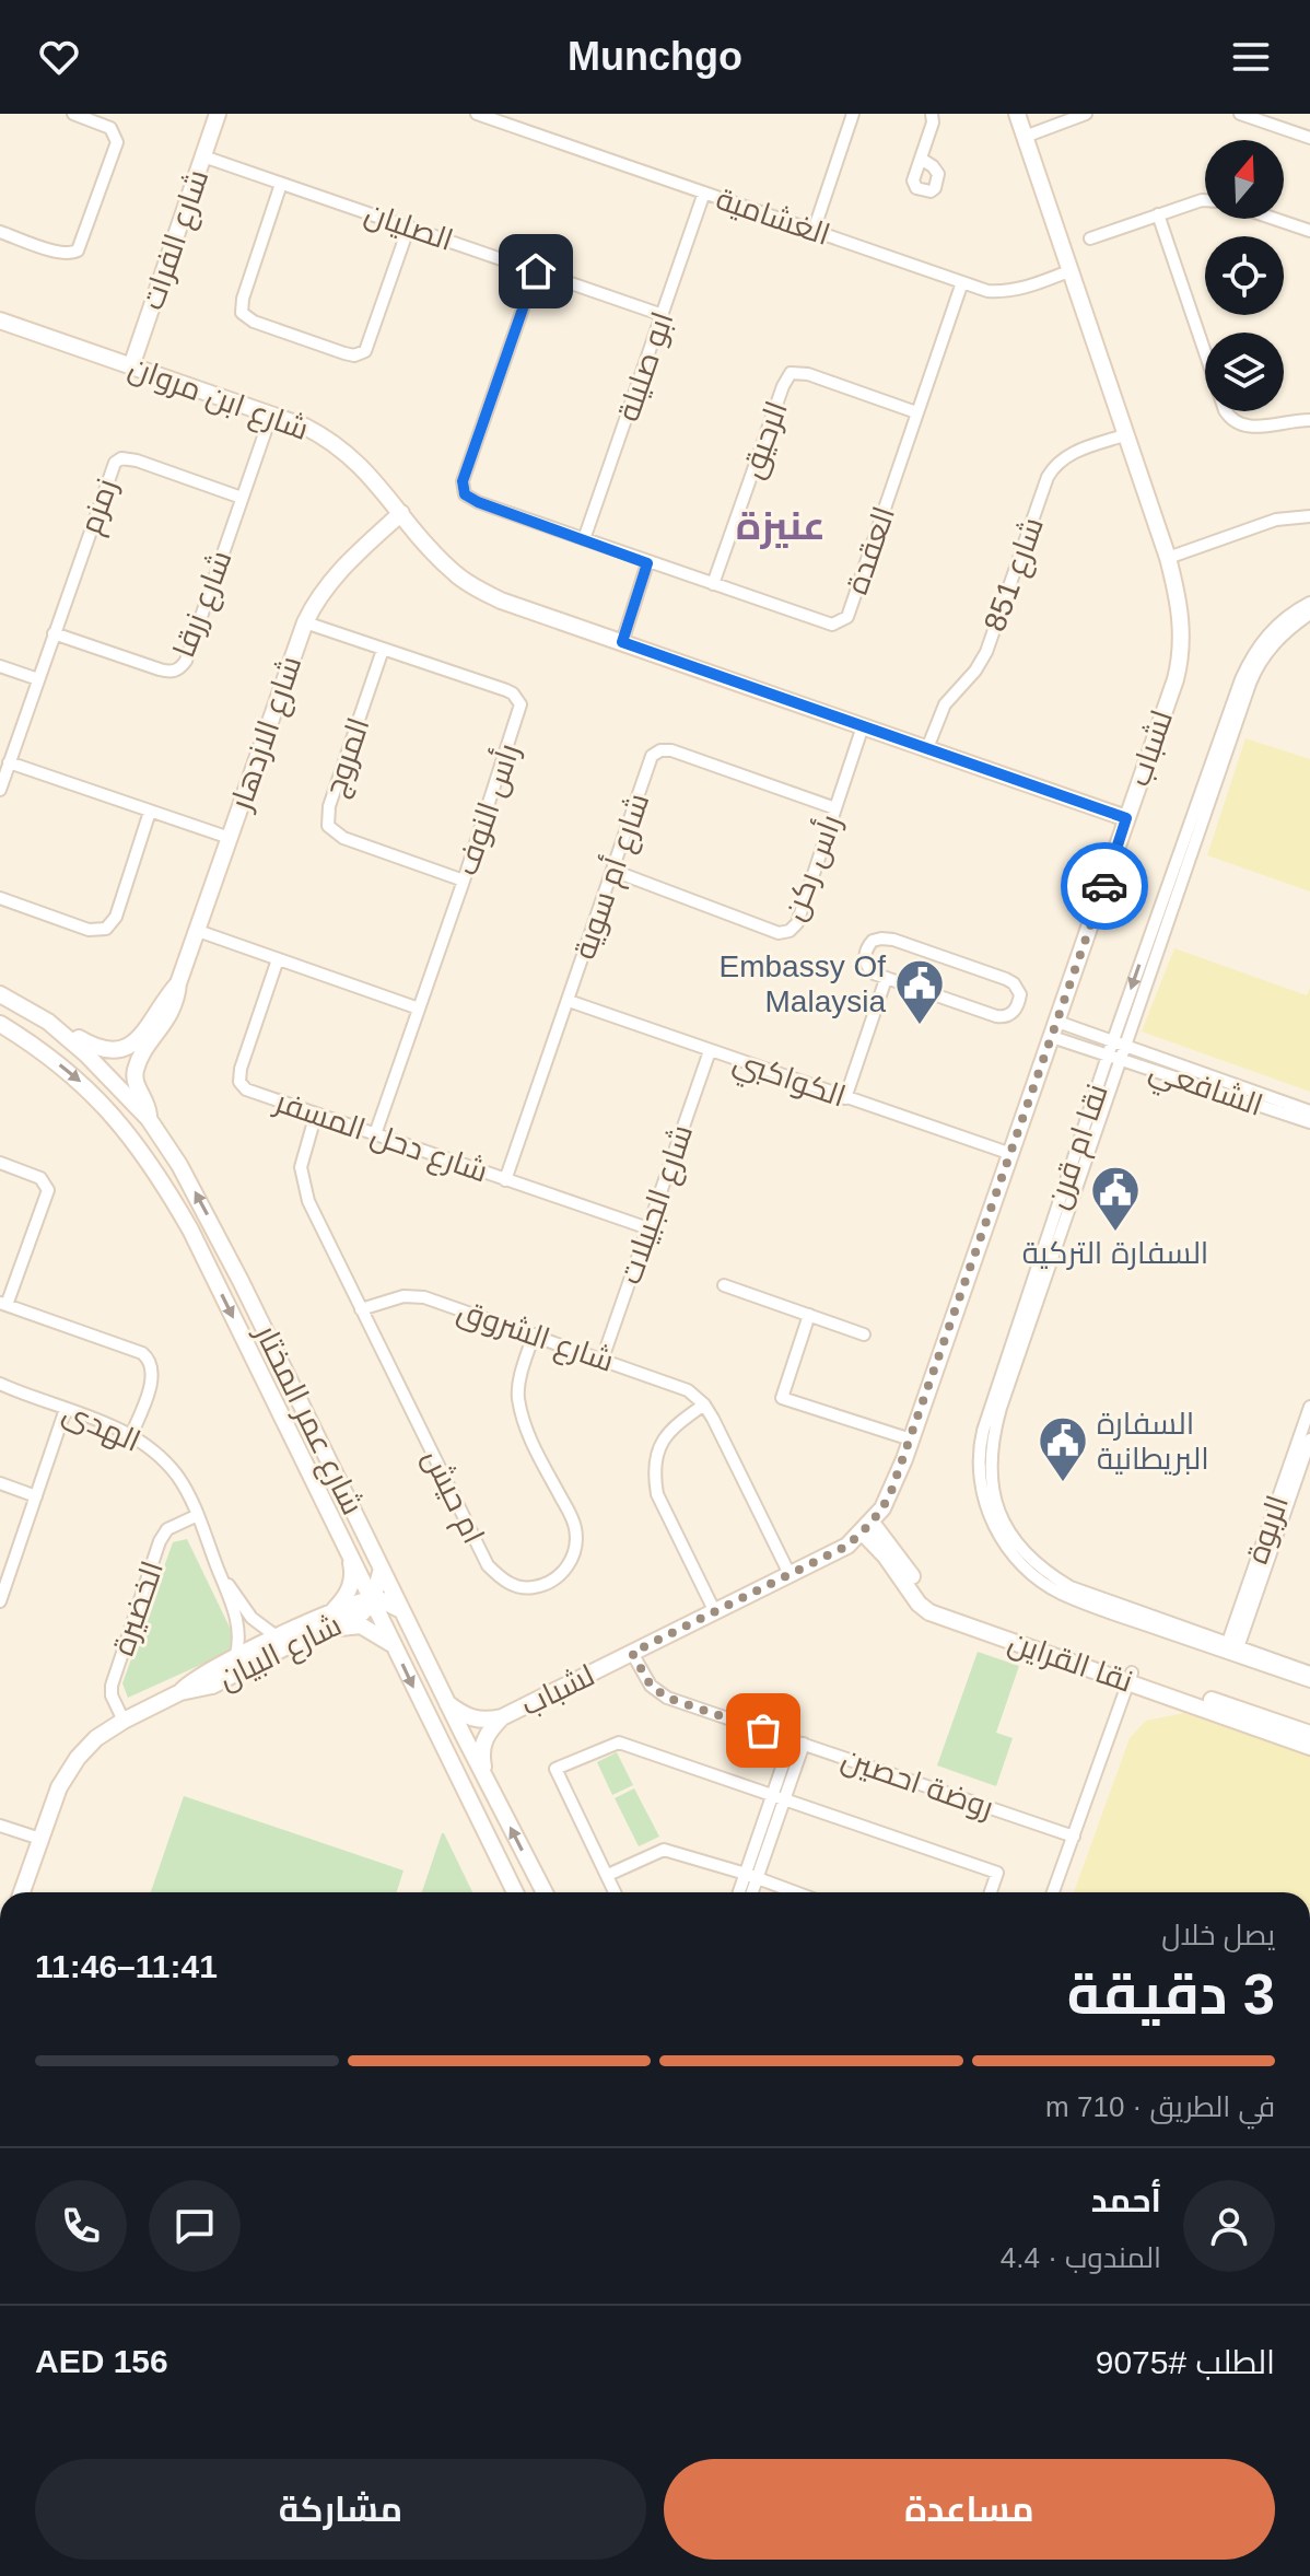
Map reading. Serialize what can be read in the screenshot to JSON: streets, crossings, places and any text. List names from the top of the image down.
{
  "streets": {
    "street": [
      "الغشامية",
      "الصليان",
      "شارع الفرات",
      "ابو صليلة",
      "شارع ابن مروان",
      "الرحيق",
      "زمزم",
      "العقدة",
      "شارع 851",
      "شارع زرقا",
      "شارع الازدهار",
      "لشباب",
      "المروج",
      "رأس النوف",
      "رأس ركن",
      "شارع أم سوية",
      "الكواكبي",
      "الشافعي",
      "شارع دحل المسفر",
      "نقا ام قرن",
      "شارع الجبيلات",
      "شارع الشروق",
      "شارع عمر المختار",
      "الهدى",
      "ام حيش",
      "الربوة",
      "الخضيرة",
      "شارع البيان",
      "نقا القراين",
      "روضة احصين"
    ]
  },
  "crossings": [
    ["الغشامية", "ابو صليلة"],
    ["الغشامية", "العقدة"],
    ["الغشامية", "لشباب"],
    ["الصليان", "شارع الفرات"],
    ["الصليان", "ابو صليلة"],
    ["الصليان", "العقدة"],
    ["شارع الفرات", "شارع ابن مروان"],
    ["ابو صليلة", "العقدة"],
    ["شارع ابن مروان", "شارع 851"],
    ["شارع ابن مروان", "شارع زرقا"],
    ["شارع ابن مروان", "شارع الازدهار"],
    ["شارع ابن مروان", "لشباب"],
    ["شارع ابن مروان", "رأس ركن"],
    ["الرحيق", "العقدة"],
    ["زمزم", "شارع زرقا"],
    ["شارع 851", "لشباب"],
    ["شارع الازدهار", "رأس النوف"],
    ["شارع الازدهار", "شارع عمر المختار"],
    ["لشباب", "الكواكبي"],
    ["لشباب", "الشافعي"],
    ["لشباب", "شارع عمر المختار"],
    ["لشباب", "نقا القراين"],
    ["لشباب", "روضة احصين"],
    ["المروج", "رأس النوف"],
    ["رأس النوف", "شارع دحل المسفر"],
    ["رأس ركن", "شارع أم سوية"],
    ["شارع أم سوية", "الكواكبي"],
    ["شارع أم سوية", "شارع دحل المسفر"],
    ["الكواكبي", "شارع الجبيلات"],
    ["الشافعي", "نقا ام قرن"],
    ["شارع دحل المسفر", "شارع الجبيلات"],
    ["شارع دحل المسفر", "ام حيش"],
    ["نقا ام قرن", "الربوة"],
    ["شارع الجبيلات", "شارع الشروق"],
    ["شارع الشروق", "ام حيش"],
    ["شارع عمر المختار", "شارع البيان"],
    ["الهدى", "الخضيرة"],
    ["الهدى", "شارع البيان"],
    ["الخضيرة", "شارع البيان"]
  ],
  "districts": ["عنيزة"],
  "places": {
    "public building": ["Embassy Of Malaysia", "السفارة التركية", "السفارة البريطانية"]
  },
  "north": "top",
  "page": {
    "header": "Munchgo",
    "heading": ["3 دقيقة", "يصل خلال", "11:41–11:46"],
    "panel": [
      "أحمد",
      "المندوب · 4.4",
      "الطلب #9075",
      "AED 156"
    ],
    "bar": "في الطريق · 710 m",
    "buttons": ["مساعدة", "مشاركة"]
  }
}
